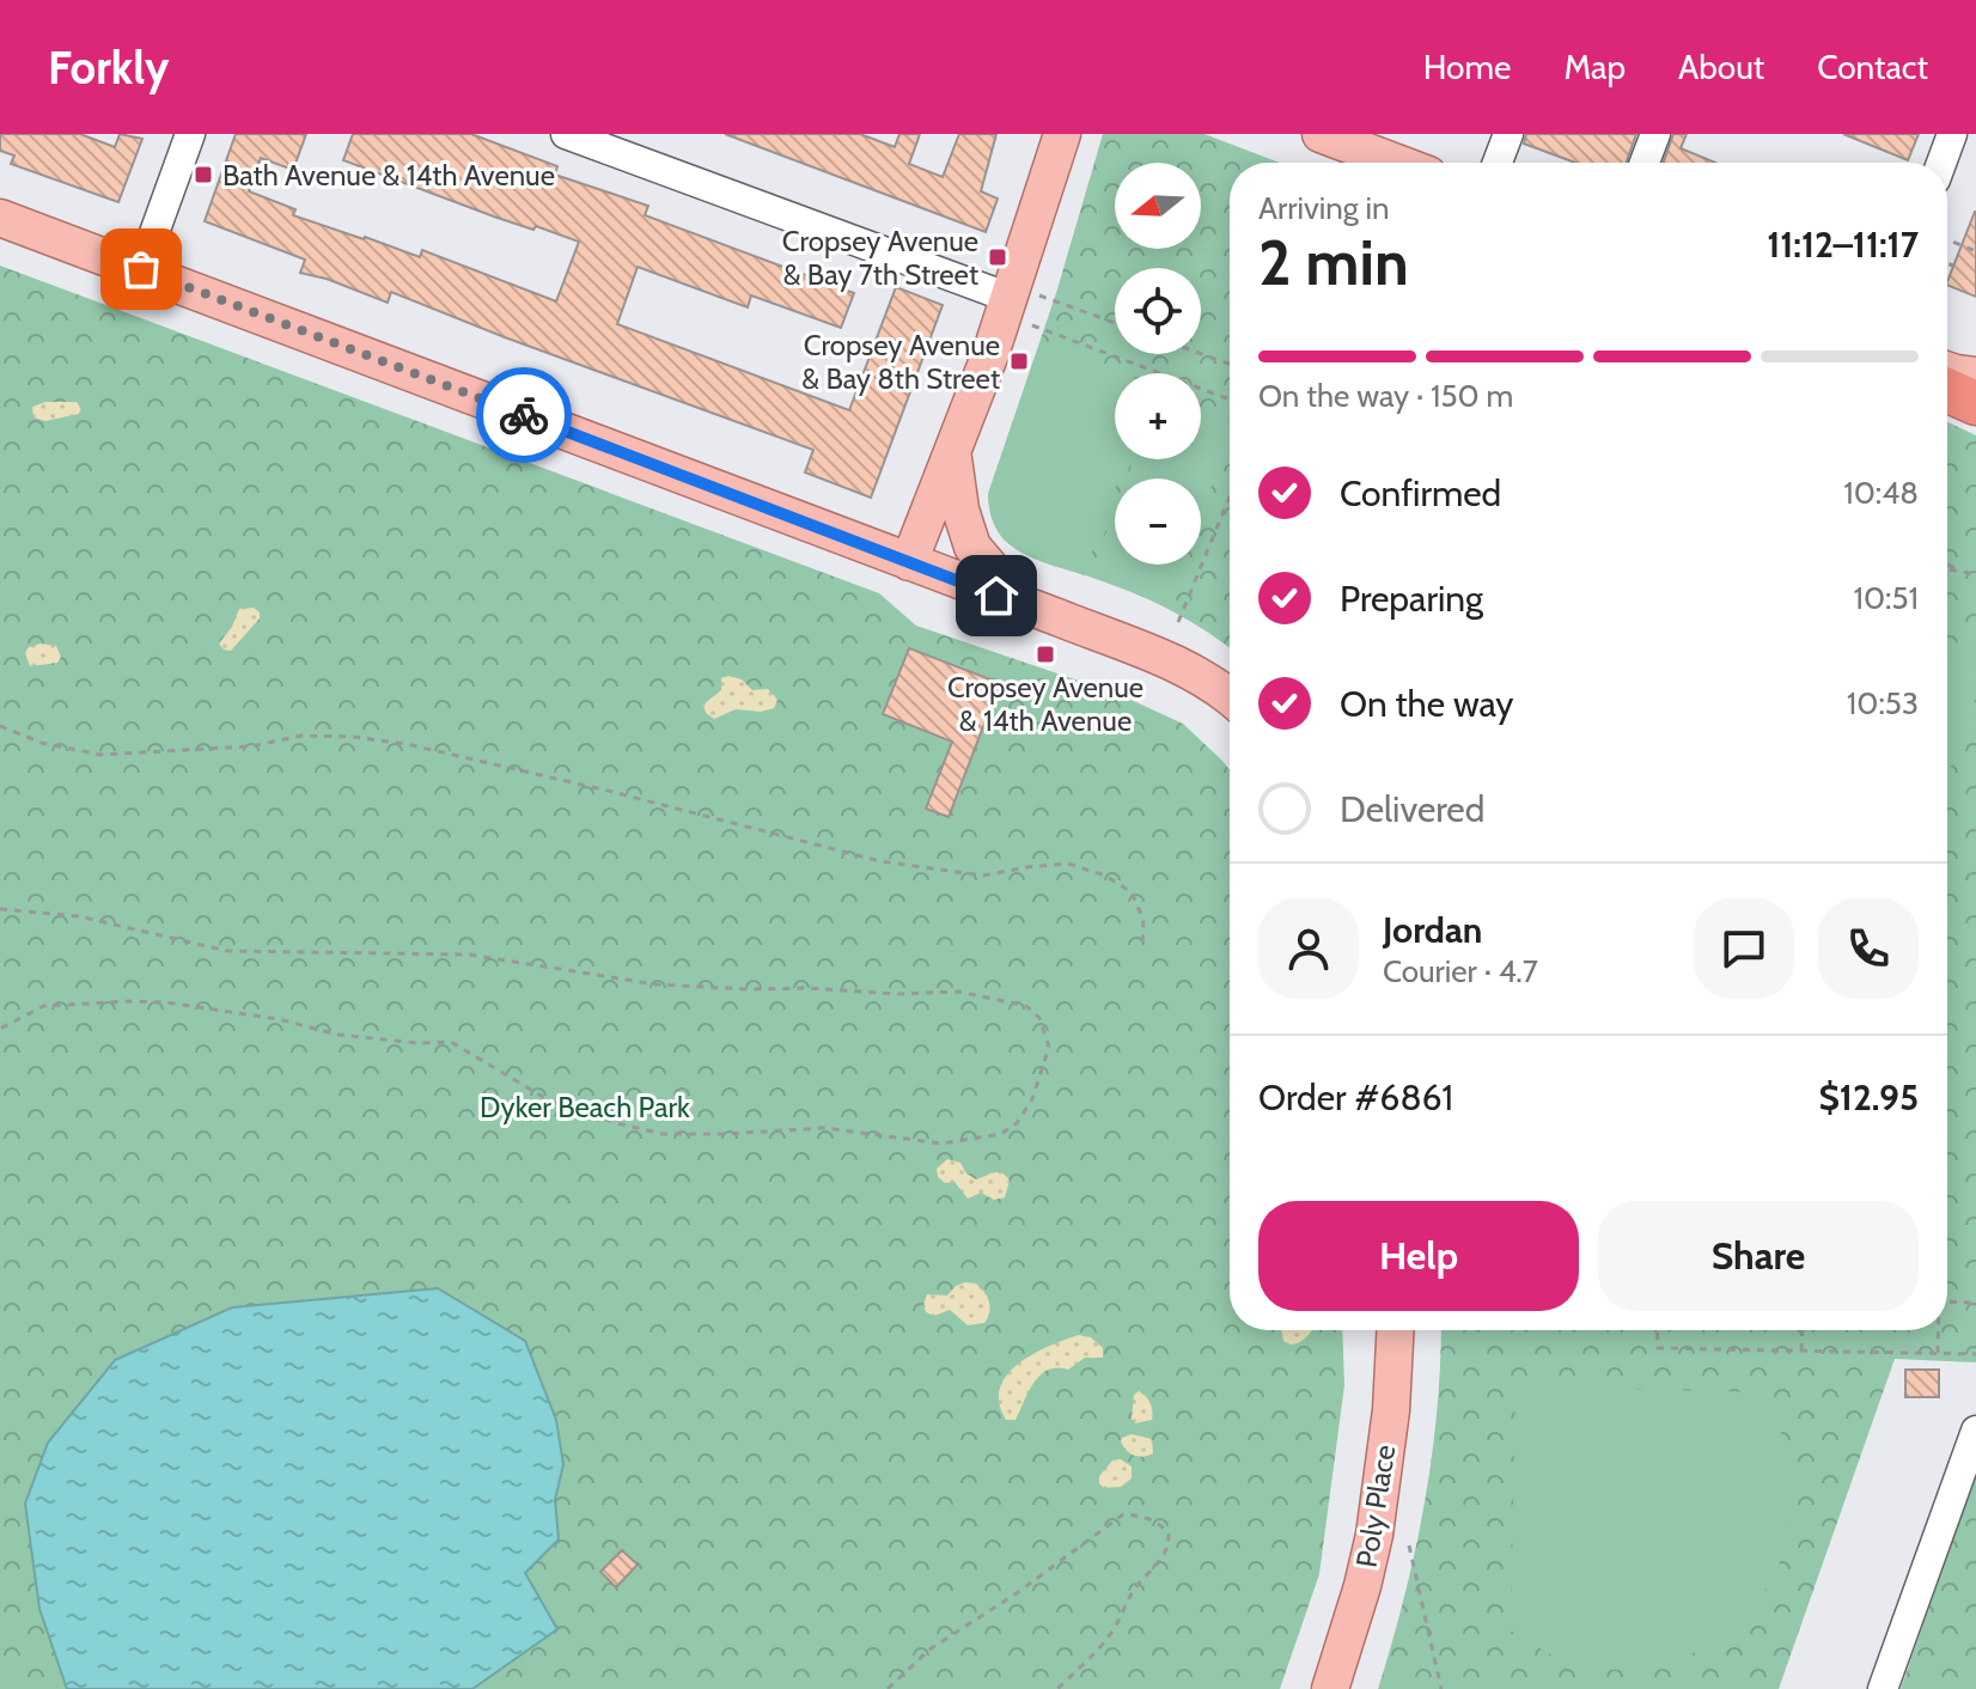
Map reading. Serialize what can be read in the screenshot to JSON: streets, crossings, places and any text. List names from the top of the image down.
{
  "streets": {
    "main road": ["Poly Place"]
  },
  "parks": ["Dyker Beach Park"],
  "places": {
    "transit": [
      "Bath Avenue & 14th Avenue",
      "Cropsey Avenue & Bay 7th Street",
      "Cropsey Avenue & Bay 8th Street",
      "Cropsey Avenue & 14th Avenue"
    ]
  },
  "north": "left",
  "page": {
    "header": "Forkly",
    "nav": [
      "Home",
      "Map",
      "About",
      "Contact"
    ],
    "map_buttons": ["+", "−"],
    "heading": ["2 min", "Arriving in", "11:12–11:17"],
    "panel": [
      "Jordan",
      "Courier · 4.7",
      "Order #6861",
      "$12.95"
    ],
    "bar": "On the way · 150 m",
    "list": [
      ["Confirmed", "10:48"],
      ["Preparing", "10:51"],
      ["On the way", "10:53"],
      "Delivered"
    ],
    "buttons": ["Help", "Share"]
  }
}
